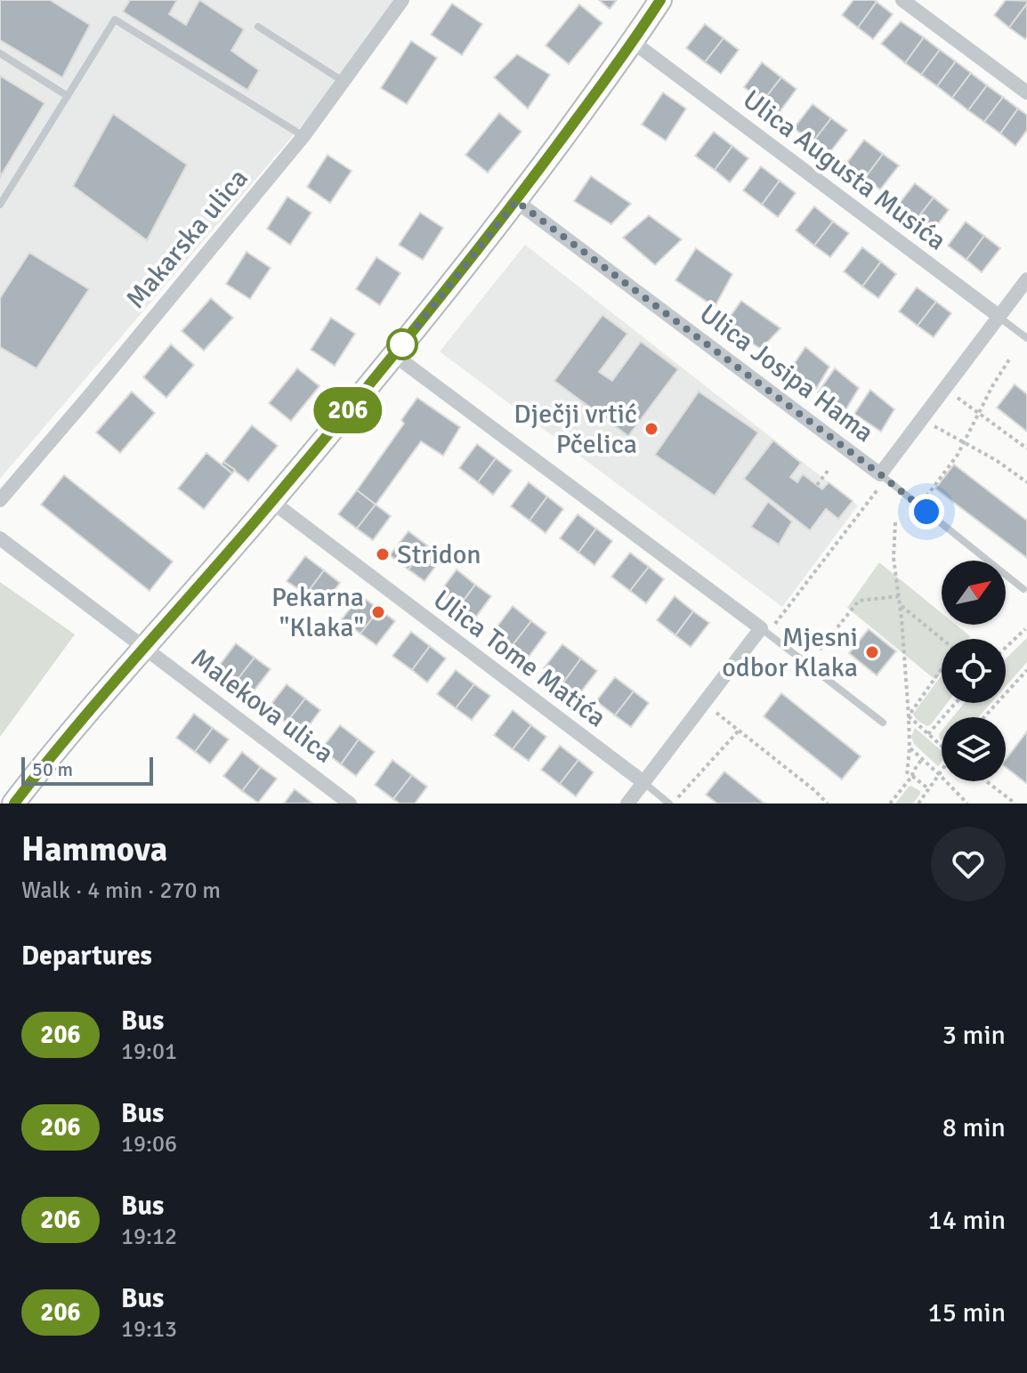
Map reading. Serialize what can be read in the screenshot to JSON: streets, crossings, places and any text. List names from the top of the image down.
{
  "streets": {
    "street": [
      "Ulica Augusta Musića",
      "Makarska ulica",
      "Ulica Josipa Hama",
      "Ulica Tome Matića",
      "Malekova ulica"
    ]
  },
  "places": [
    "Dječji vrtić Pčelica",
    "Stridon",
    "Pekarna \"Klaka\"",
    "Mjesni odbor Klaka"
  ],
  "lines": ["bus line 206"],
  "scale_bar": "50 m",
  "north": "top right",
  "page": {
    "on_map": "206",
    "scale": "50 m",
    "heading": [
      ["Hammova", "Walk · 4 min · 270 m"],
      "Departures"
    ],
    "list": [
      {
        "mark": "206",
        "name": "Bus",
        "note": "19:01",
        "value": "3 min"
      },
      {
        "mark": "206",
        "name": "Bus",
        "note": "19:06",
        "value": "8 min"
      },
      {
        "mark": "206",
        "name": "Bus",
        "note": "19:12",
        "value": "14 min"
      },
      {
        "mark": "206",
        "name": "Bus",
        "note": "19:13",
        "value": "15 min"
      }
    ]
  }
}
